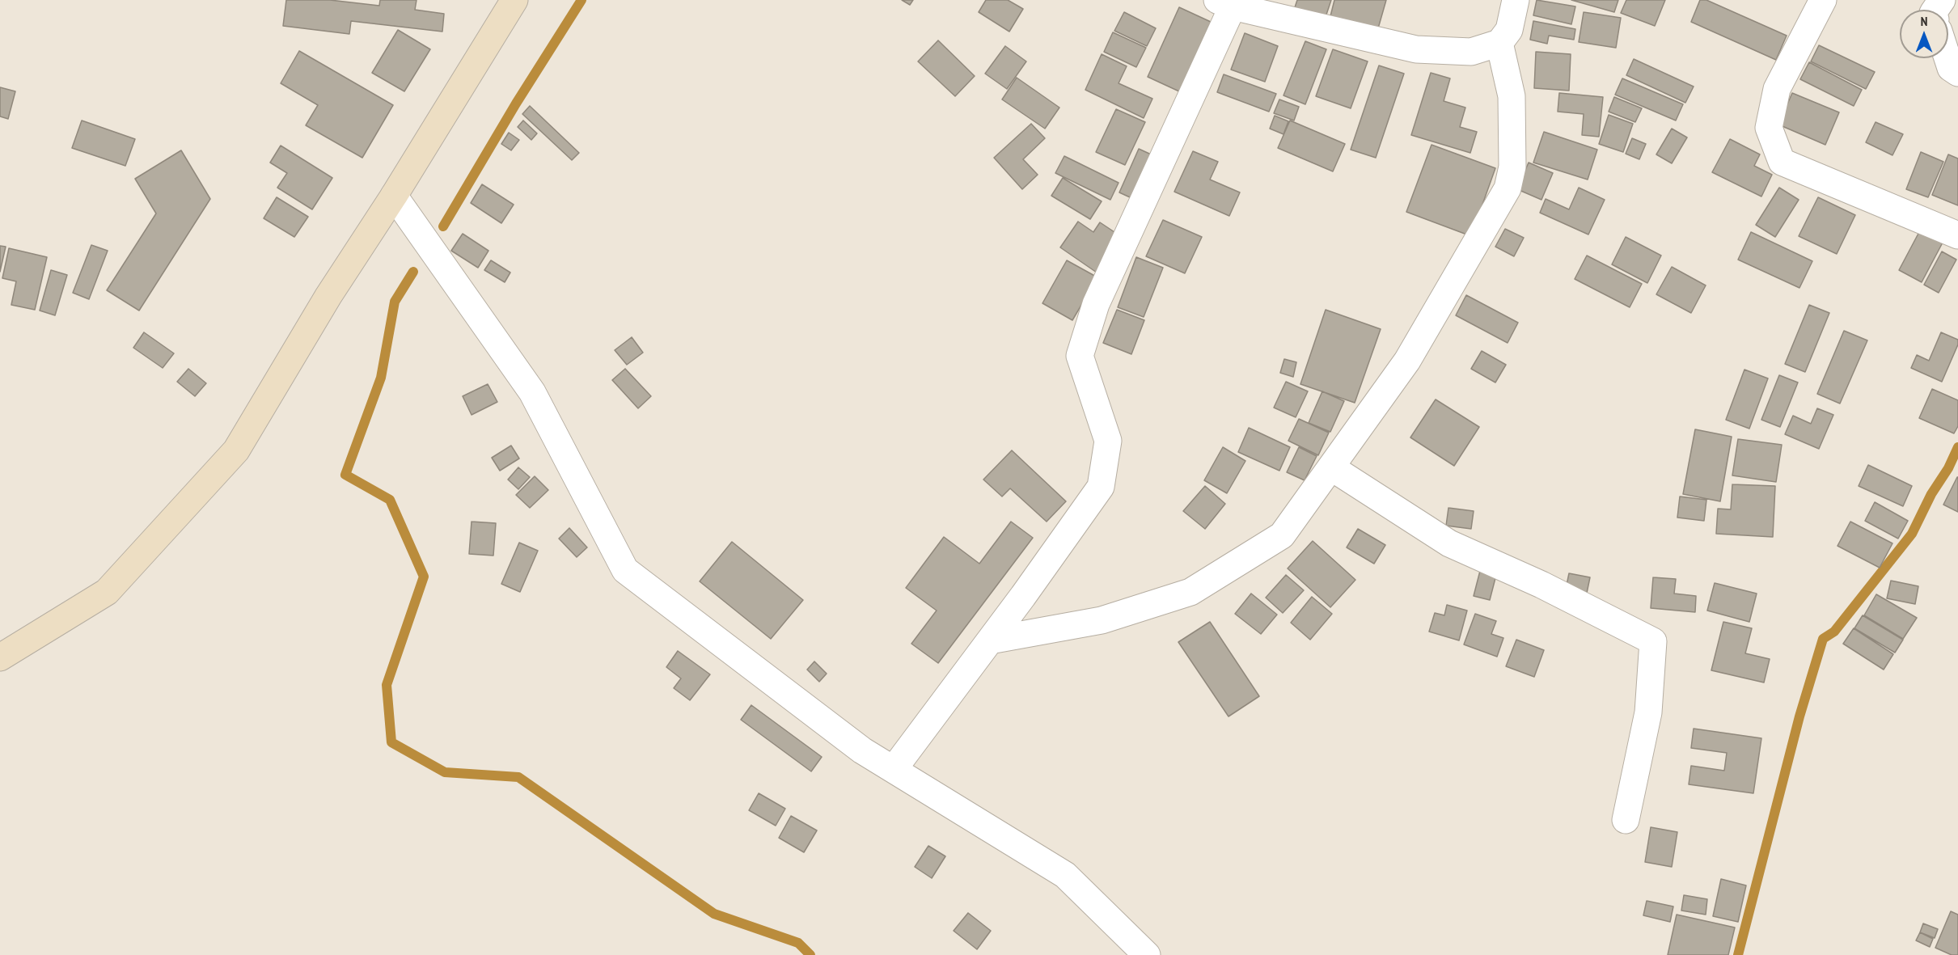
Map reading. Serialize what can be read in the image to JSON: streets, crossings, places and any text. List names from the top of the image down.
{
  "north": "top"
}
